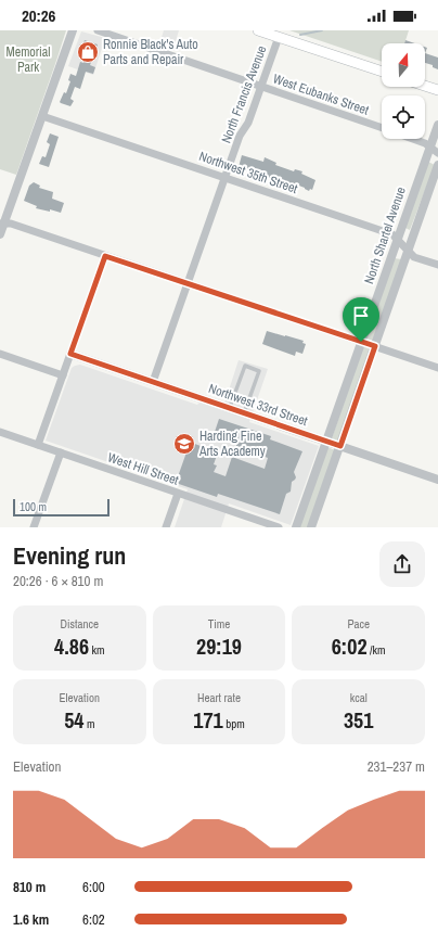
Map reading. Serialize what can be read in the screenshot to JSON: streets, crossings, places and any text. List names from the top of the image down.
{
  "streets": {
    "street": [
      "North Francis Avenue",
      "West Eubanks Street",
      "Northwest 35th Street",
      "North Shartel Avenue",
      "Northwest 33rd Street",
      "West Hill Street"
    ]
  },
  "crossings": [
    ["North Francis Avenue", "West Eubanks Street"],
    ["North Francis Avenue", "Northwest 35th Street"],
    ["North Francis Avenue", "Northwest 33rd Street"],
    ["West Eubanks Street", "North Shartel Avenue"],
    ["Northwest 35th Street", "North Shartel Avenue"],
    ["North Shartel Avenue", "Northwest 33rd Street"]
  ],
  "parks": ["Memorial Park"],
  "places": {
    "shop": ["Ronnie Black's Auto Parts and Repair"],
    "school or university": ["Harding Fine Arts Academy"]
  },
  "scale_bar": "100 m",
  "north": "top",
  "page": {
    "status": "20:26",
    "scale": "100 m",
    "heading": ["Evening run", "20:26 · 6 × 810 m"],
    "stats": [
      ["Distance", "4.86 km"],
      ["Time", "29:19"],
      ["Pace", "6:02 /km"],
      ["Elevation", "54 m"],
      ["Heart rate", "171 bpm"],
      ["kcal", "351"]
    ],
    "chart": ["Elevation", "231–237 m"],
    "list": [
      {
        "name": "810 m",
        "note": "6:00"
      },
      {
        "name": "1.6 km",
        "note": "6:02"
      }
    ]
  }
}
